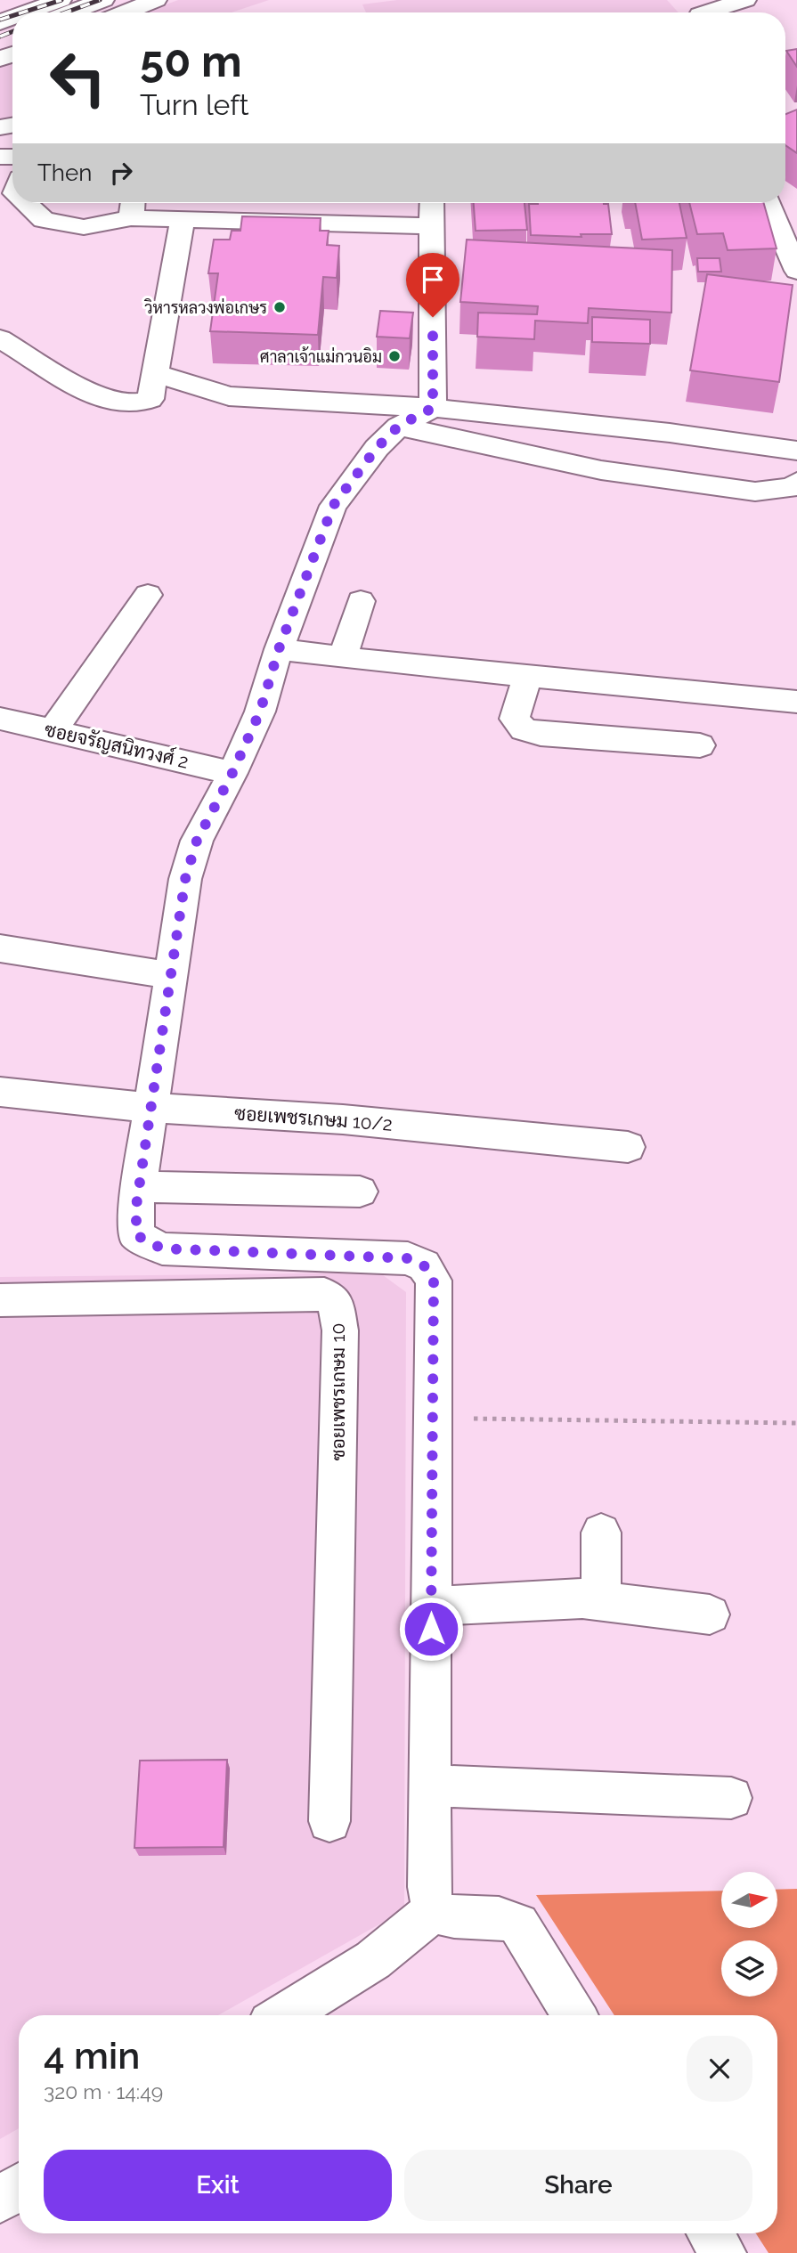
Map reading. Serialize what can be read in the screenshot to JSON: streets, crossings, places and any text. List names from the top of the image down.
{
  "streets": {
    "street": ["ซอยจรัญสนิทวงศ์ 2", "ซอยเพชรเกษม 10/2", "ซอยเพชรเกษม 10"]
  },
  "places": ["วิหารหลวงพ่อเกษร", "ศาลาเจ้าแม่กวนอิม"],
  "north": "right",
  "page": {
    "turn": ["50 m", "Turn left"],
    "then": "Then",
    "heading": ["4 min", "320 m · 14:49"],
    "buttons": ["Exit", "Share"]
  }
}
